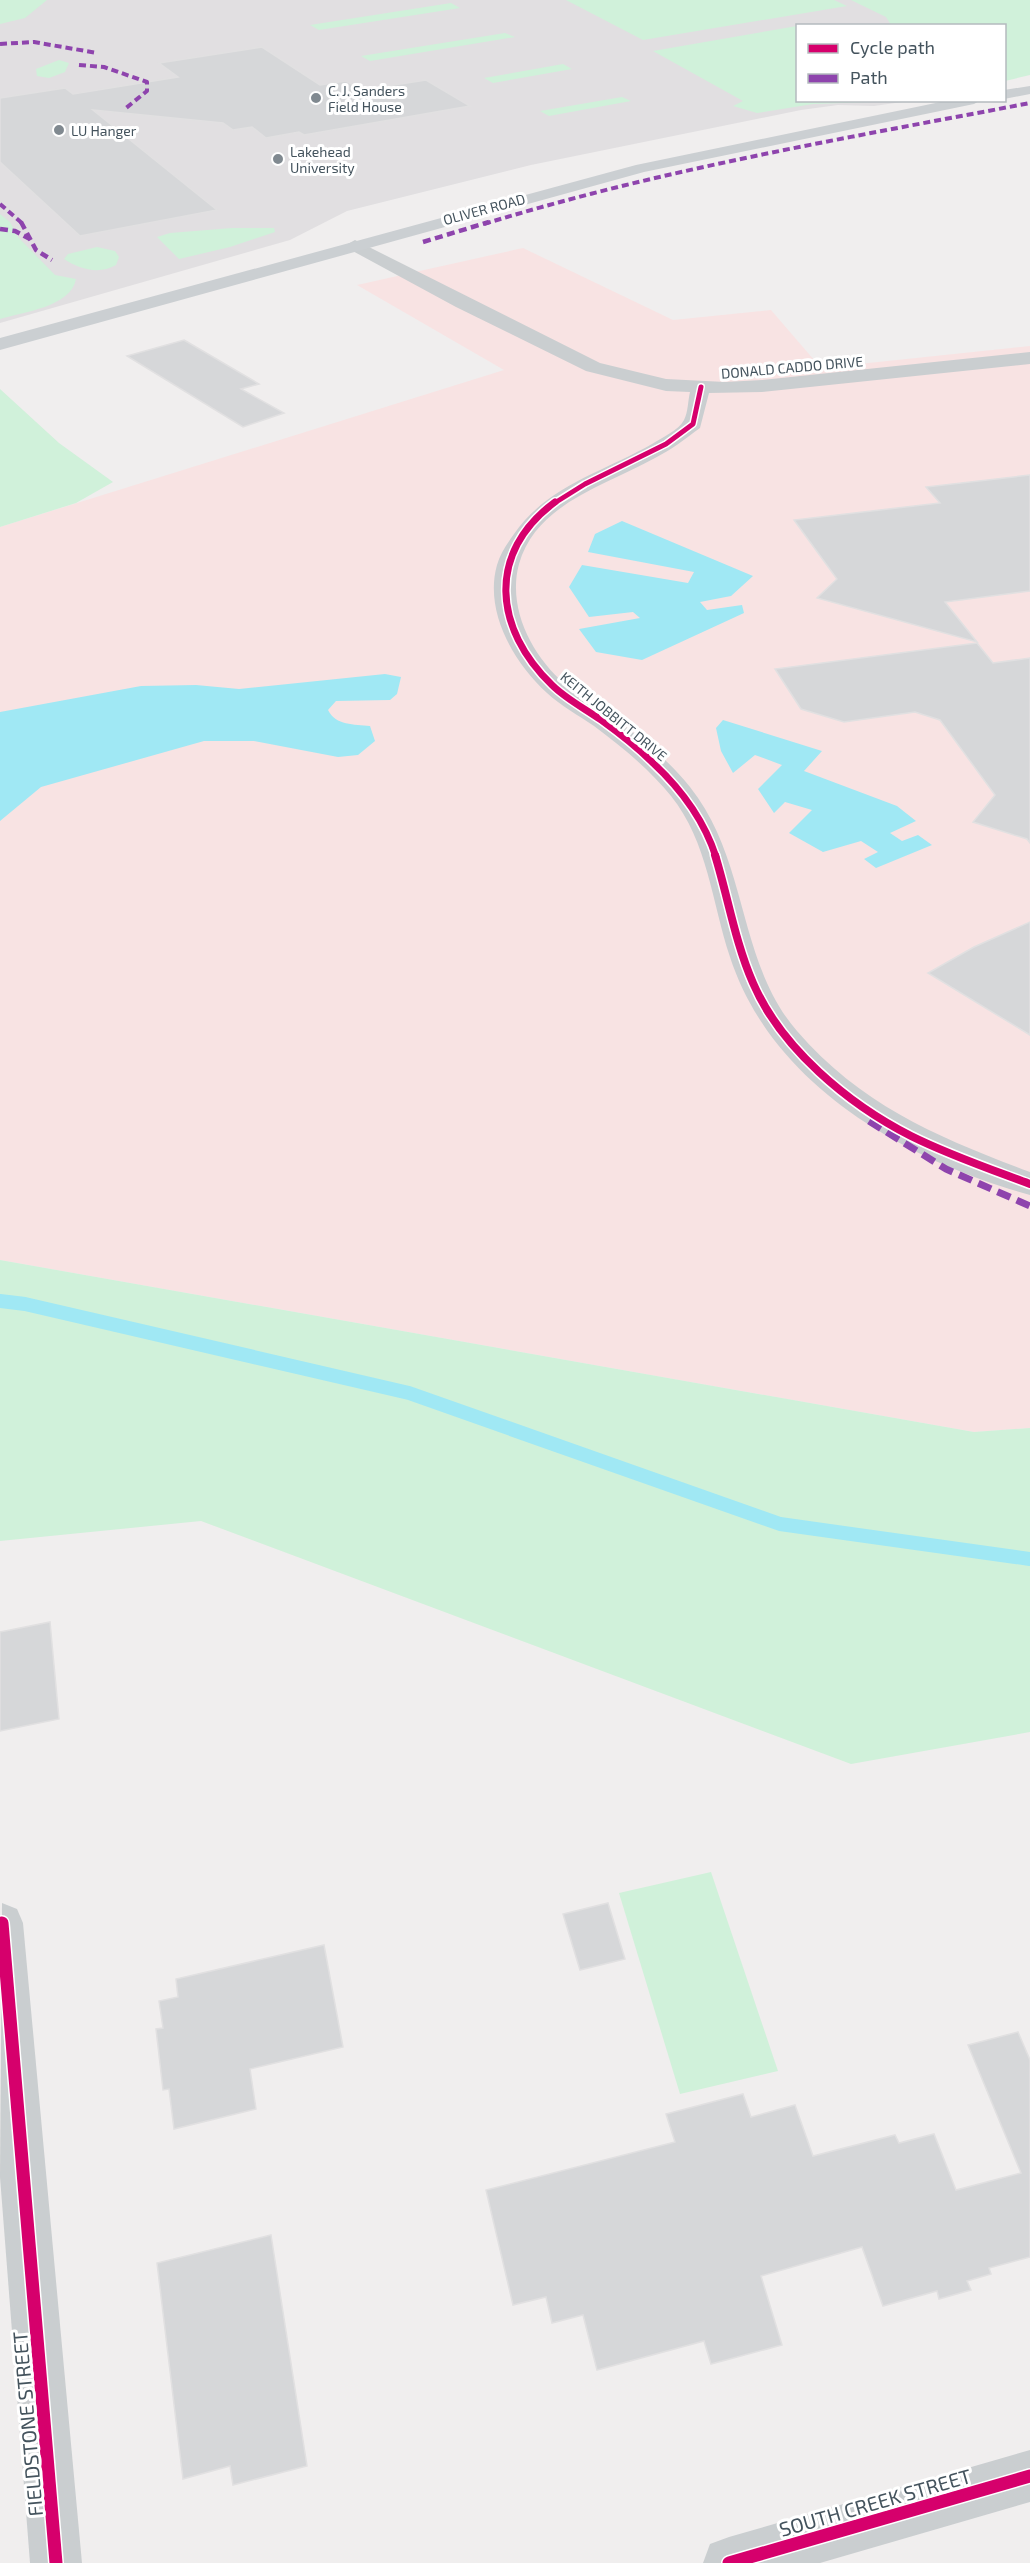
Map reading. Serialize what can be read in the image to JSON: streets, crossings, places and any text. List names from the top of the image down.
{
  "streets": {
    "main road": ["OLIVER ROAD"],
    "street": [
      "DONALD CADDO DRIVE",
      "KEITH JOBBITT DRIVE",
      "FIELDSTONE STREET",
      "SOUTH CREEK STREET"
    ]
  },
  "crossings": [
    ["OLIVER ROAD", "DONALD CADDO DRIVE"],
    ["DONALD CADDO DRIVE", "KEITH JOBBITT DRIVE"]
  ],
  "places": ["C. J. Sanders Field House", "LU Hanger", "Lakehead University"],
  "legend": ["Cycle path", "Path"]
}
